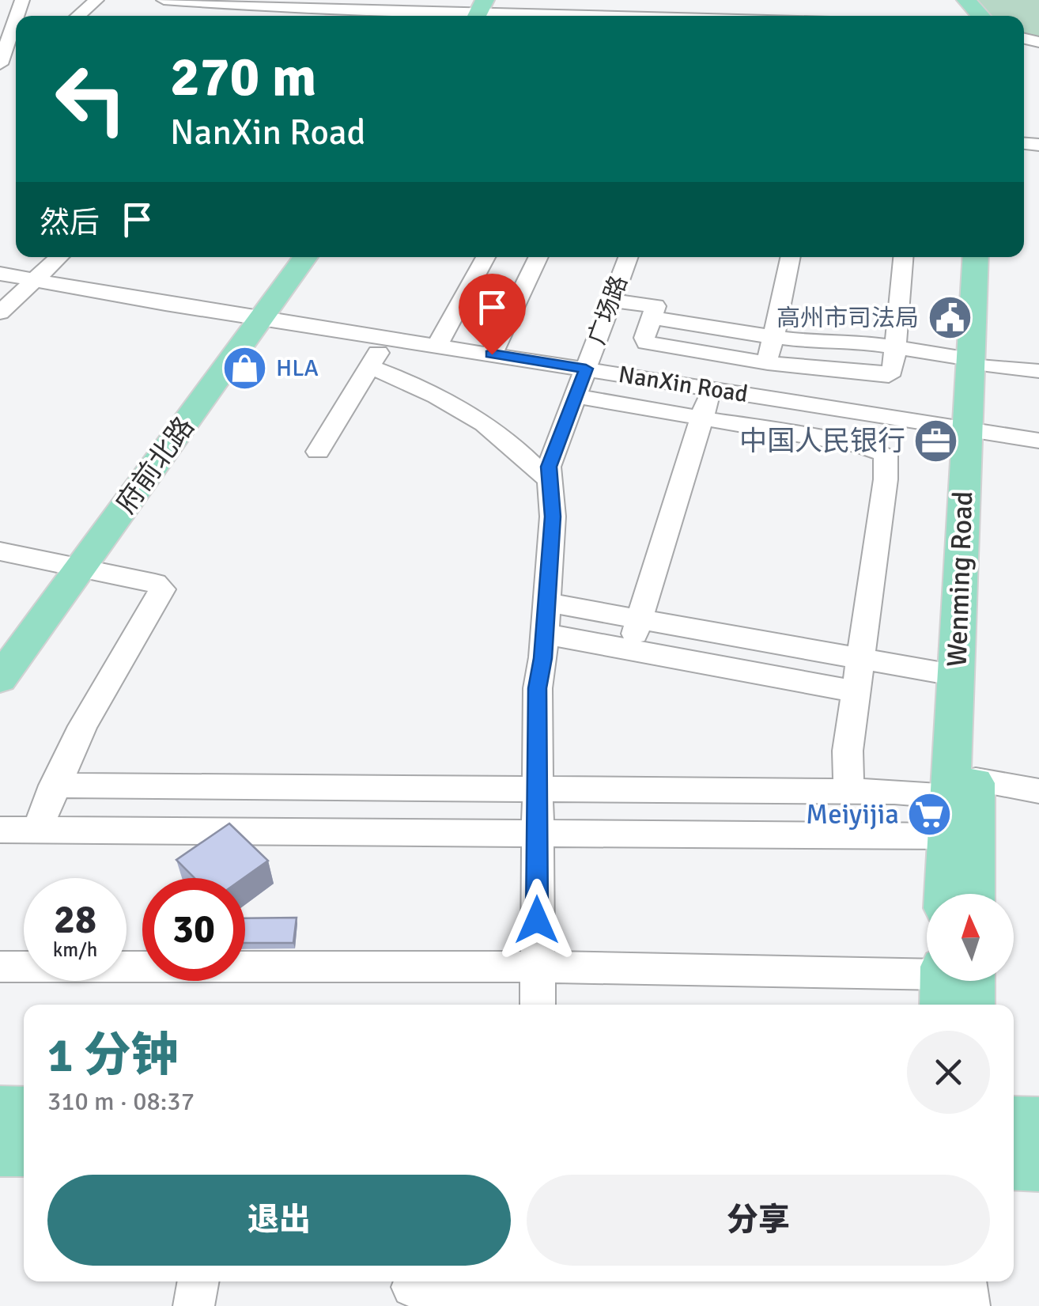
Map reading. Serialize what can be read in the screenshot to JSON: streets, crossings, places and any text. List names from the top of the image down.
{
  "streets": {
    "main road": ["府前北路", "Wenming Road"],
    "street": ["广场路", "NanXin Road"]
  },
  "crossings": [
    ["广场路", "NanXin Road"],
    ["NanXin Road", "府前北路"],
    ["NanXin Road", "Wenming Road"]
  ],
  "places": {
    "public building": ["高州市司法局"],
    "shop": ["HLA"],
    "office": ["中国人民银行"],
    "supermarket": ["Meiyijia"]
  },
  "north": "top",
  "page": {
    "turn": ["270 m", "NanXin Road"],
    "then": "然后",
    "speed": "28 km/h",
    "limit": "30",
    "heading": ["1 分钟", "310 m · 08:37"],
    "buttons": ["退出", "分享"]
  }
}
